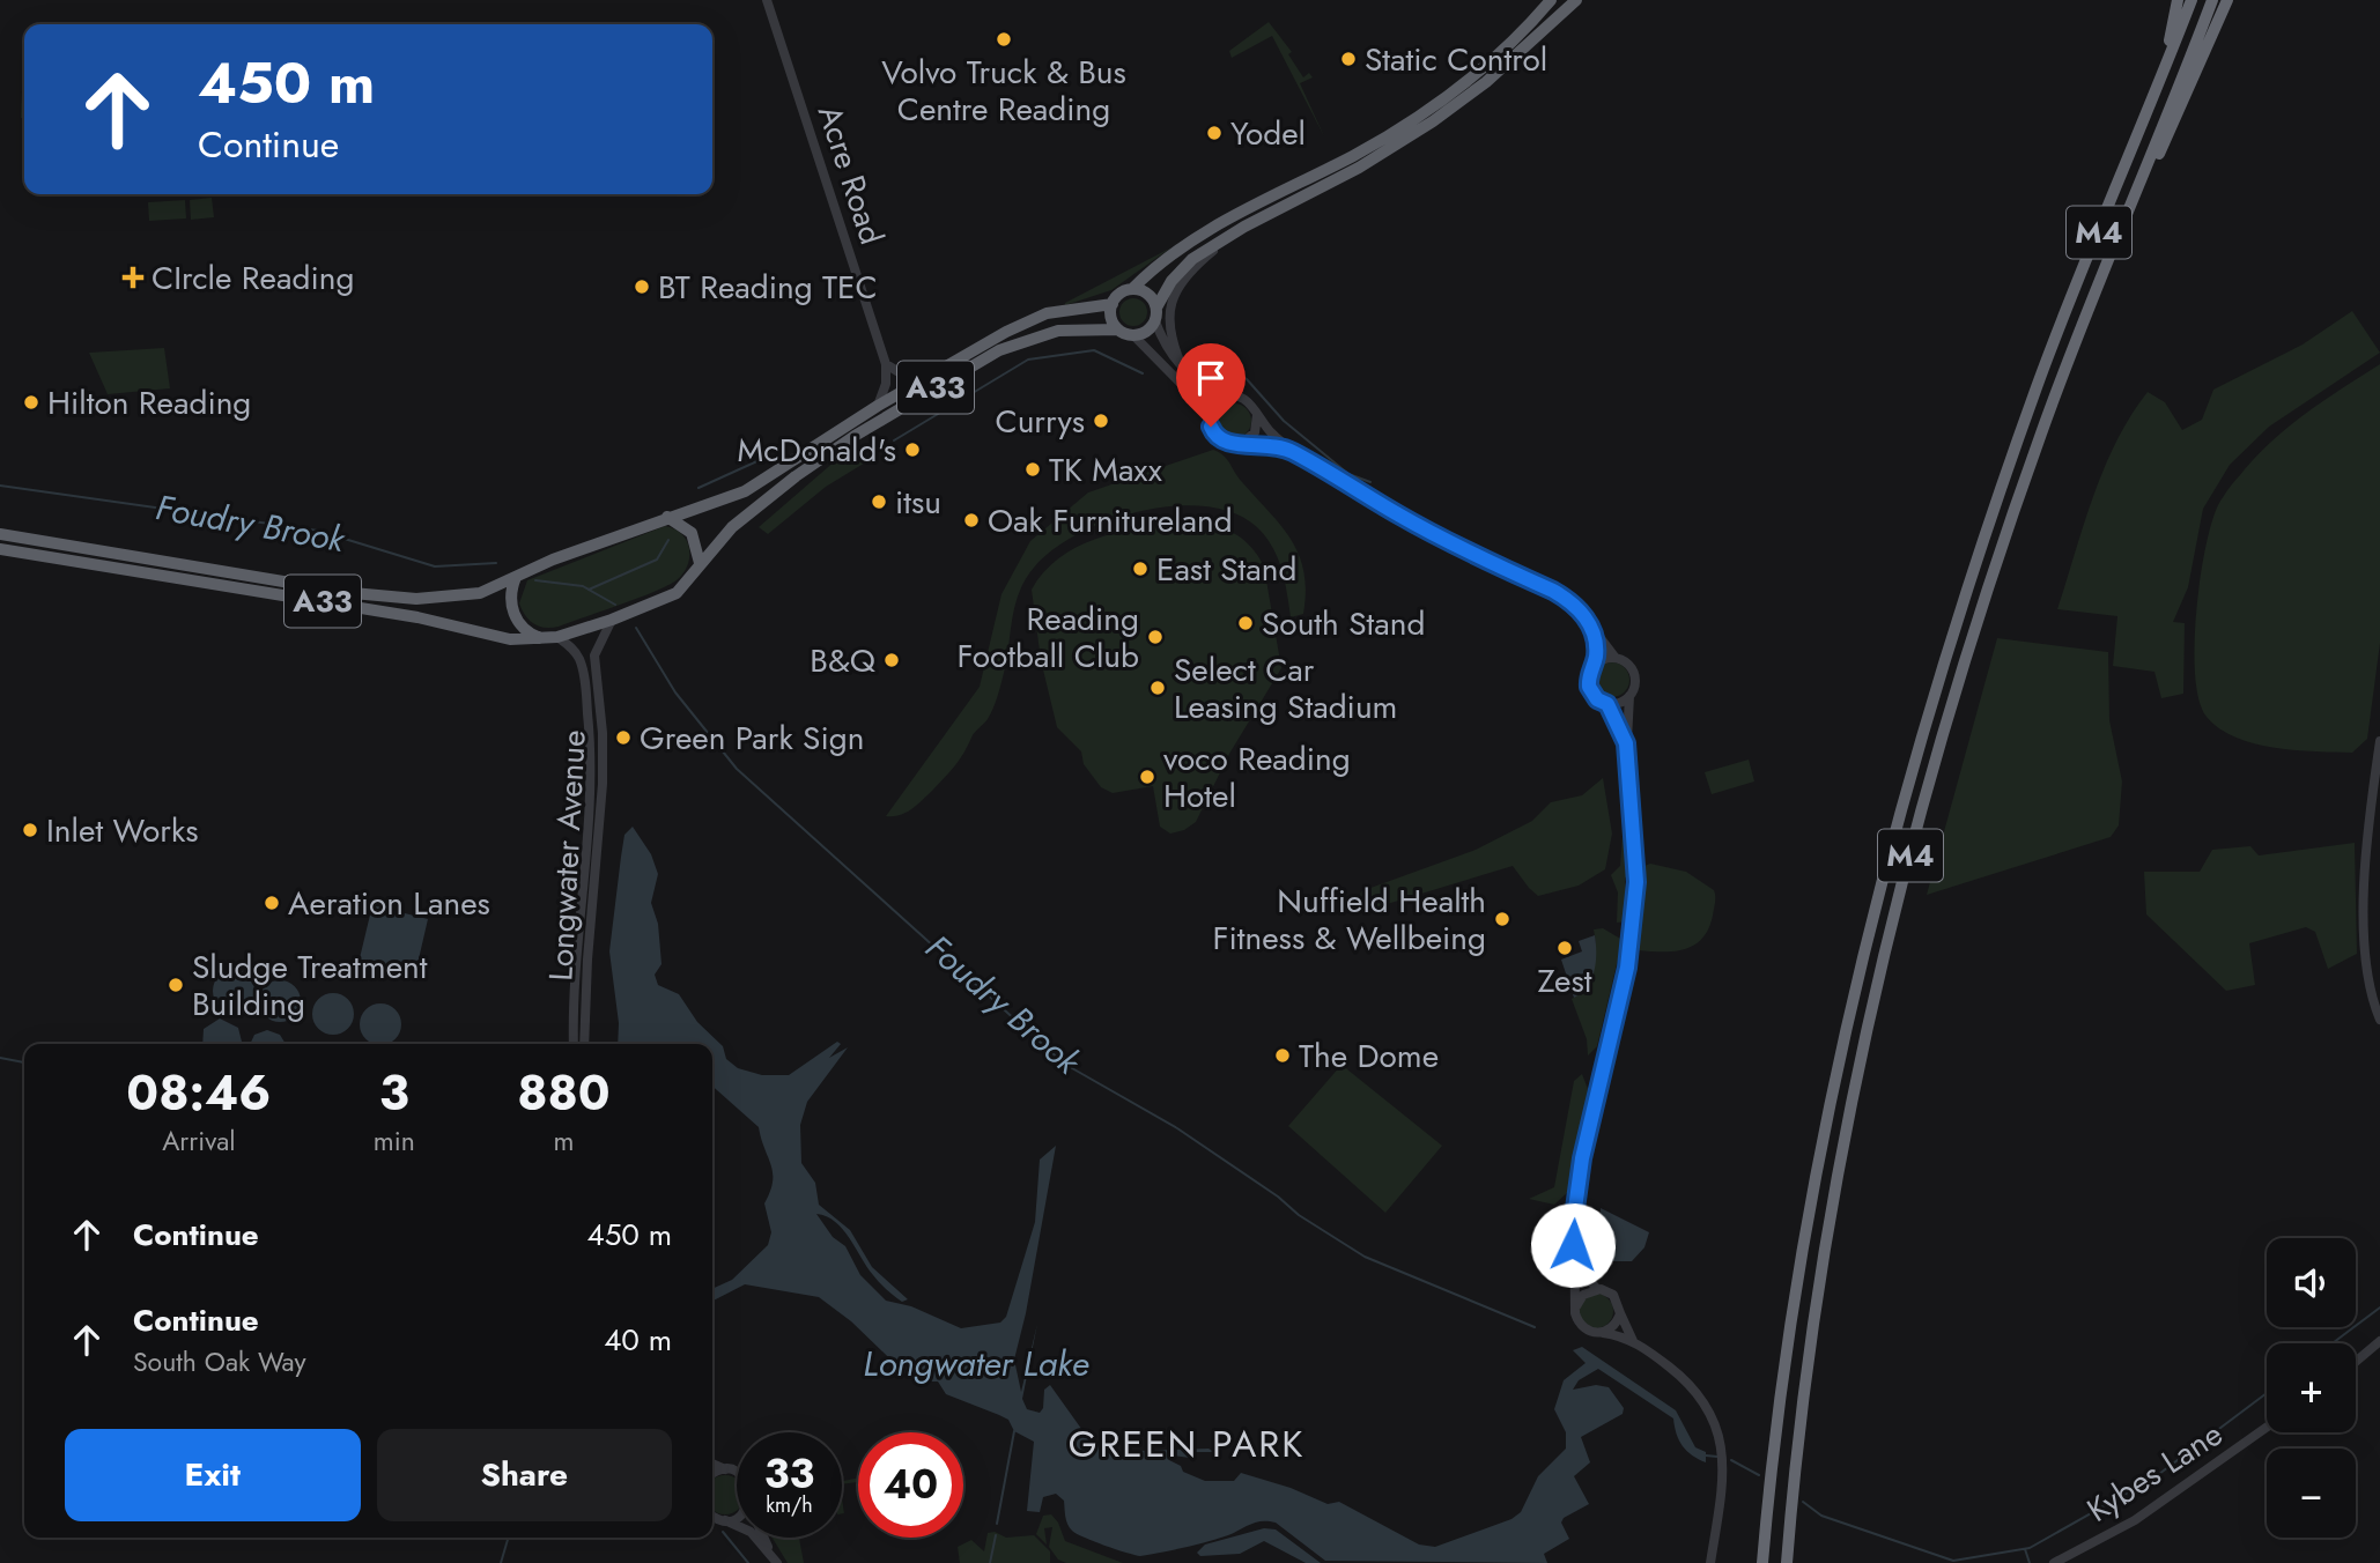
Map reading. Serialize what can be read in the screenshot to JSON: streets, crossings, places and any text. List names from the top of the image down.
{
  "streets": {
    "highway": ["M4", "A33"],
    "street": ["Acre Road", "Longwater Avenue", "Kybes Lane"]
  },
  "crossings": [
    ["Acre Road", "A33"],
    ["A33", "Longwater Avenue"]
  ],
  "districts": ["GREEN PARK"],
  "water": ["Foudry Brook", "Longwater Lake"],
  "places": {
    "other": [
      "Volvo Truck & Bus Centre Reading",
      "Static Control",
      "Yodel",
      "BT Reading TEC",
      "Hilton Reading",
      "Currys",
      "McDonald's",
      "TK Maxx",
      "itsu",
      "Oak Furnitureland",
      "East Stand",
      "South Stand",
      "Reading Football Club",
      "B&Q",
      "Select Car Leasing Stadium",
      "Green Park Sign",
      "voco Reading Hotel",
      "Inlet Works",
      "Aeration Lanes",
      "Nuffield Health Fitness & Wellbeing",
      "Zest",
      "Sludge Treatment Building",
      "The Dome"
    ],
    "health": ["CIrcle Reading"]
  },
  "page": {
    "turn": ["450 m", "Continue"],
    "eta": [
      "08:46",
      "Arrival",
      "3",
      "min",
      "880",
      "m"
    ],
    "list": [
      {
        "name": "Continue",
        "value": "450 m"
      },
      {
        "name": "Continue",
        "note": "South Oak Way",
        "value": "40 m"
      }
    ],
    "map_buttons": ["+", "−"],
    "buttons": ["Exit", "Share"],
    "speed": "33 km/h",
    "limit": "40"
  }
}
